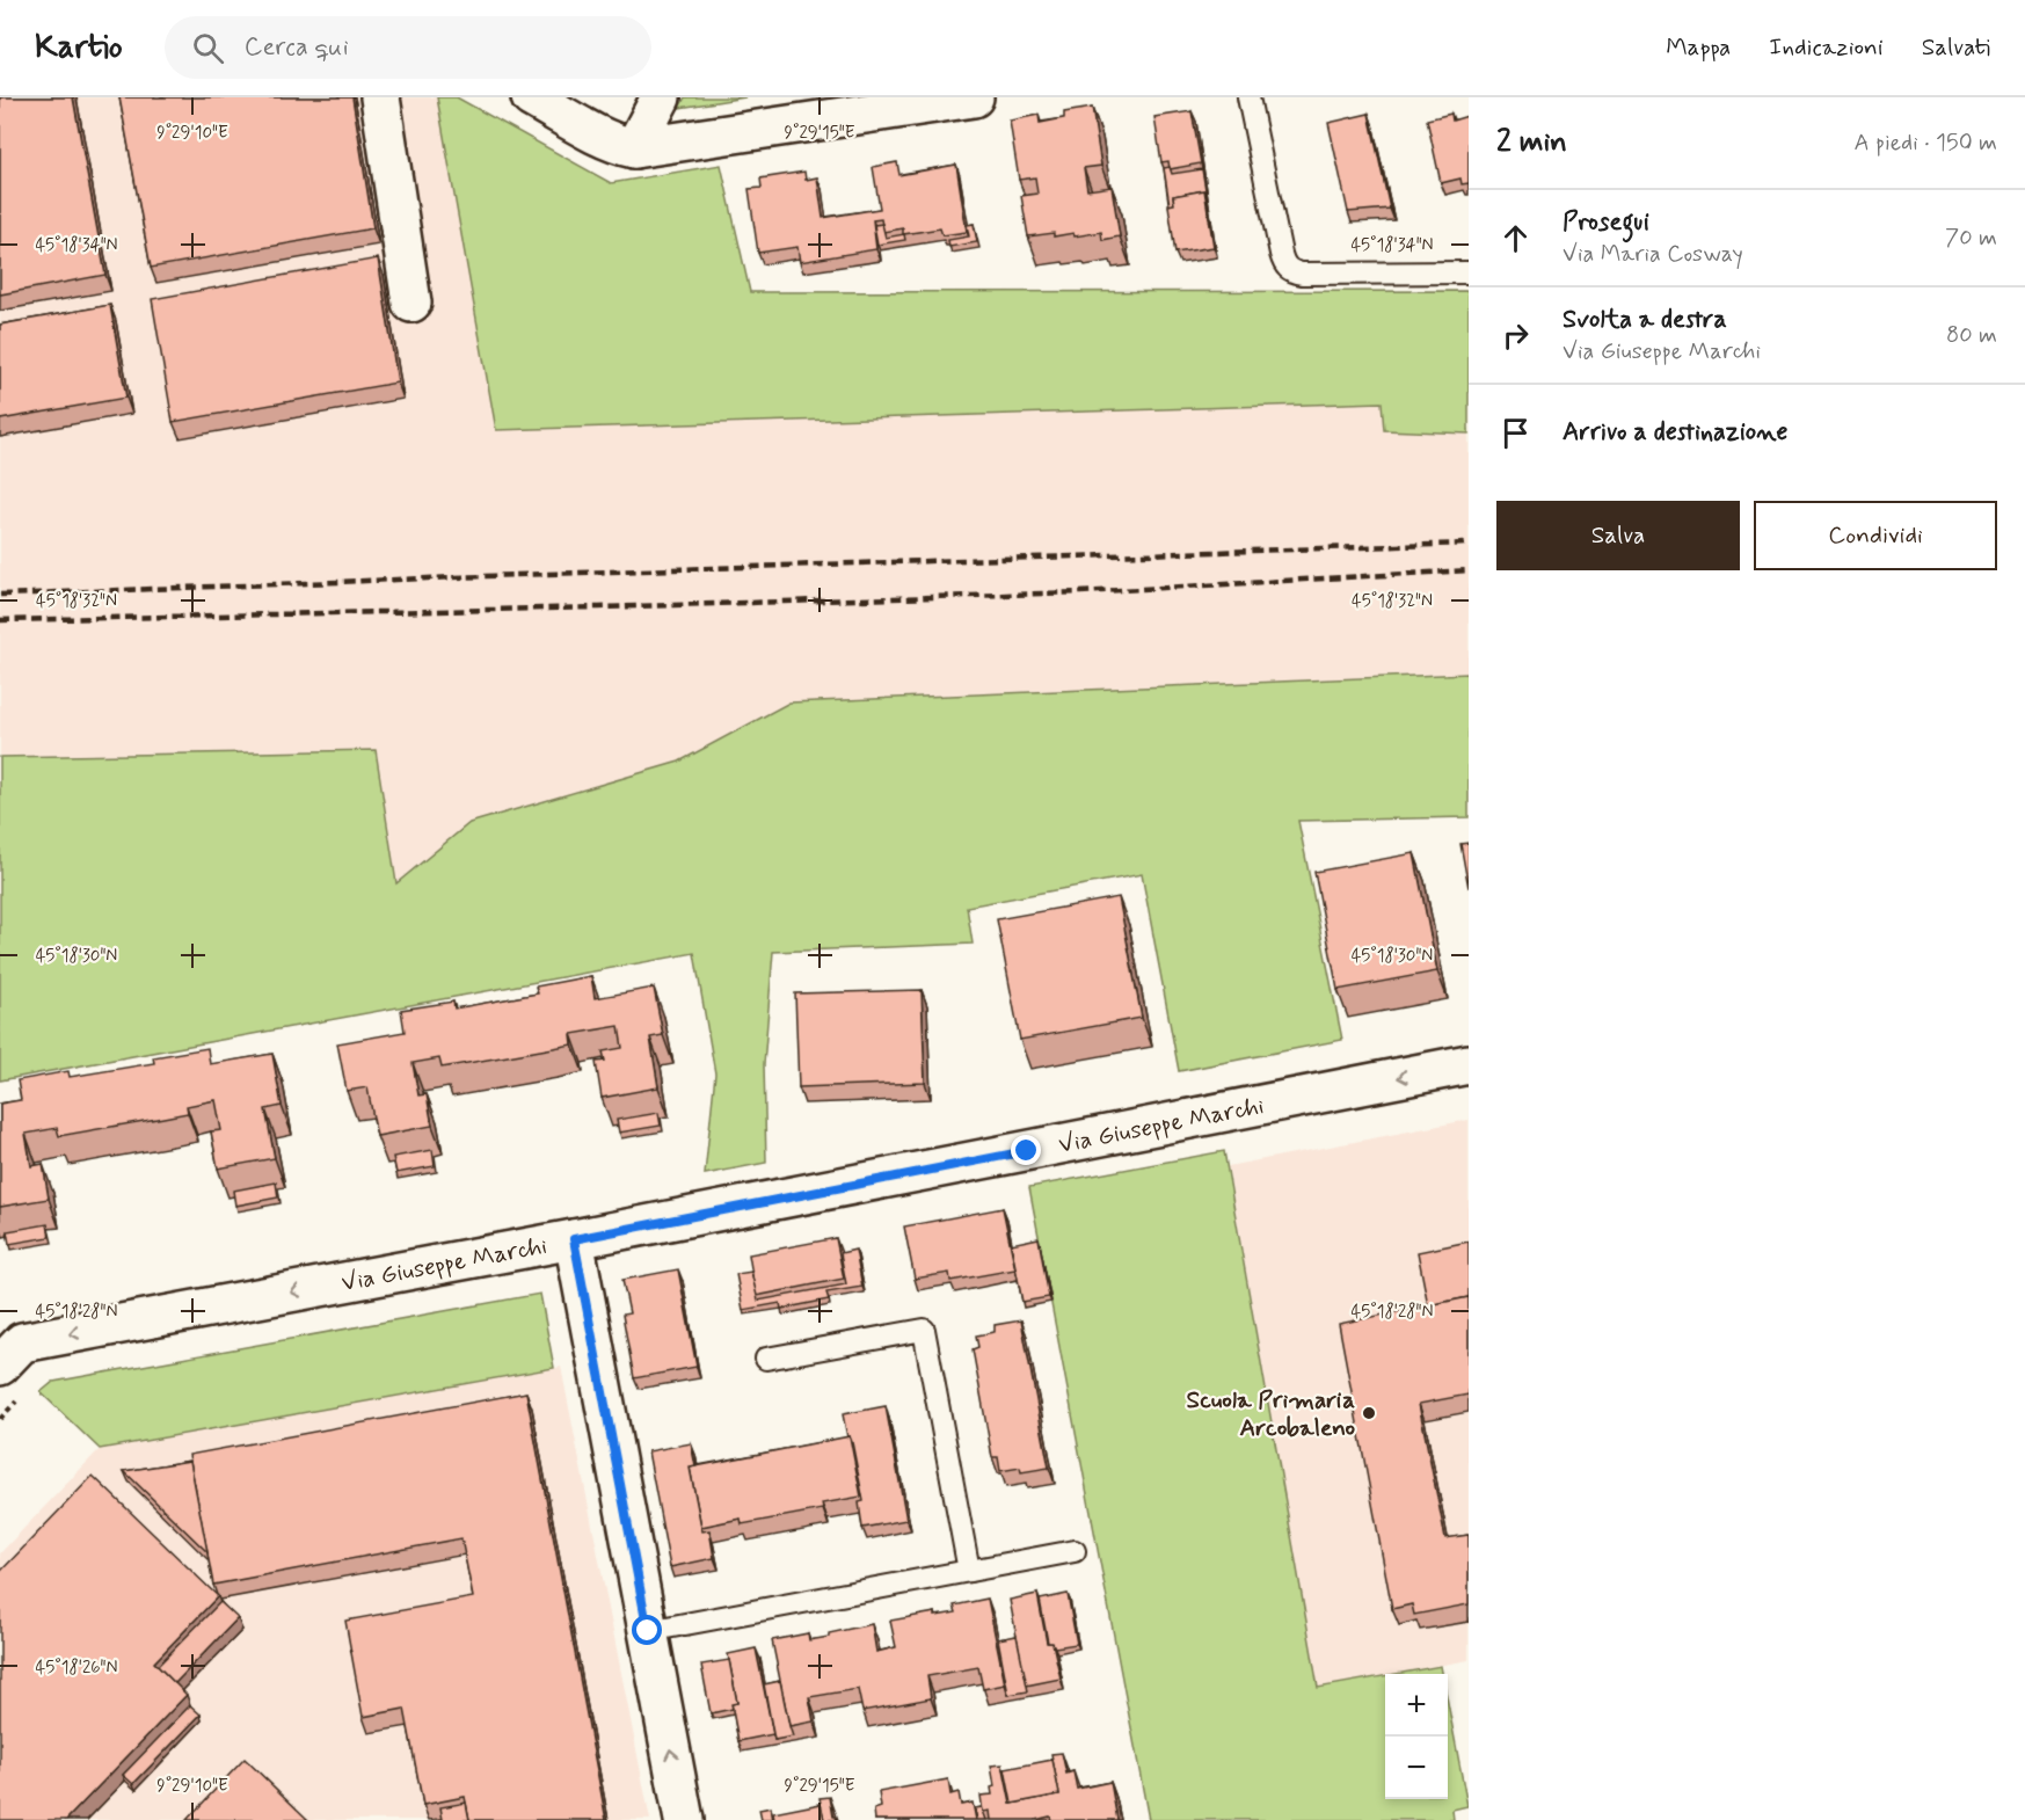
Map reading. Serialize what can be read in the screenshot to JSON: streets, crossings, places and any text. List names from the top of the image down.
{
  "streets": {
    "street": ["Via Giuseppe Marchi"]
  },
  "one_way": ["Via Giuseppe Marchi"],
  "places": ["Scuola Primaria Arcobaleno"],
  "page": {
    "header": "Kartio",
    "search": "Cerca qui",
    "nav": ["Mappa", "Indicazioni", "Salvati"],
    "heading": ["2 min", "A piedi · 150 m"],
    "list": [
      ["Prosegui", "Via Maria Cosway", "70 m"],
      ["Svolta a destra", "Via Giuseppe Marchi", "80 m"],
      "Arrivo a destinazione"
    ],
    "buttons": ["Salva", "Condividi"],
    "map_buttons": ["+", "−"]
  },
  "coordinates": [
    "9°29'10\"E",
    "9°29'15\"E",
    "45°18'34\"N",
    "45°18'32\"N",
    "45°18'30\"N",
    "45°18'28\"N",
    "45°18'26\"N"
  ]
}
